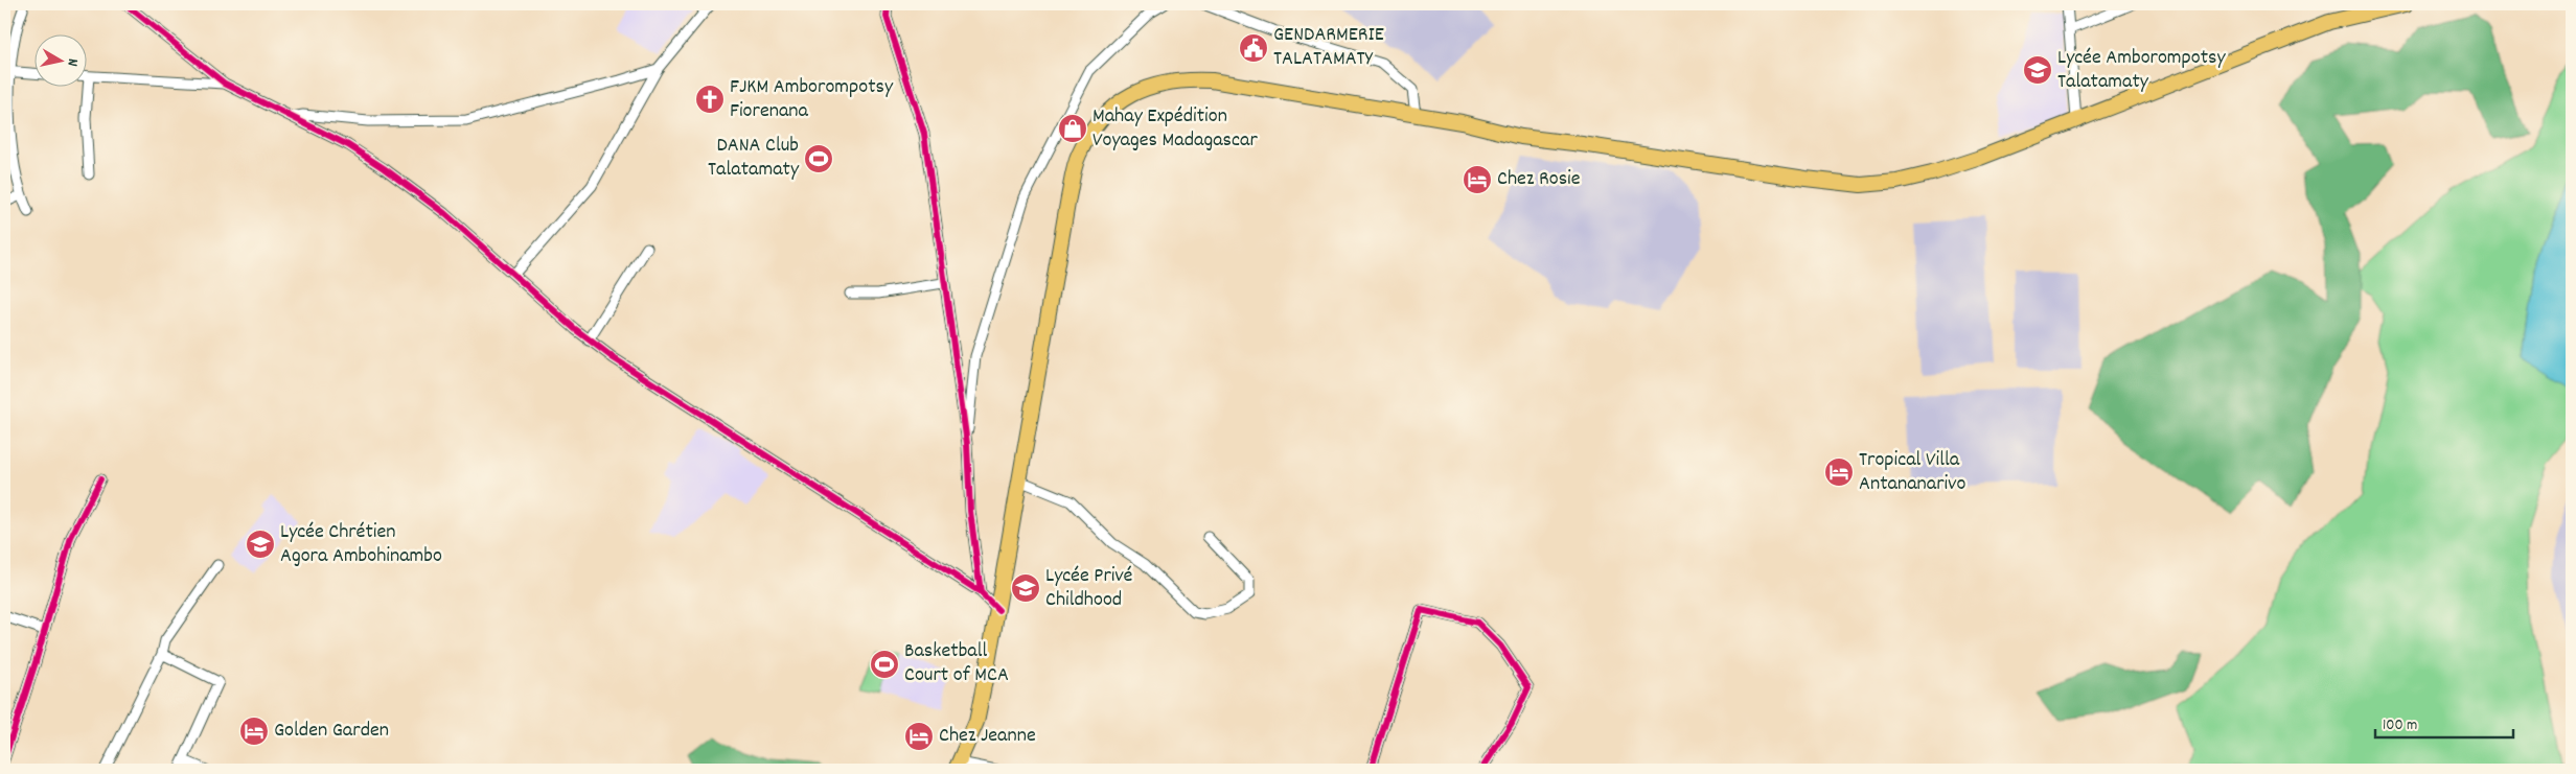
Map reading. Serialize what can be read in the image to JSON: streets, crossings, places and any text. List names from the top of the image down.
{
  "places": {
    "public building": ["GENDARMERIE TALATAMATY"],
    "school or university": ["Lycée Amborompotsy Talatamaty", "Lycée Chrétien Agora Ambohinambo", "Lycée Privé Childhood"],
    "church": ["FJKM Amborompotsy Fiorenana"],
    "shop": ["Mahay Expédition Voyages Madagascar"],
    "sports": ["DANA Club Talatamaty", "Basketball Court of MCA"],
    "hotel": [
      "Chez Rosie",
      "Tropical Villa Antananarivo",
      "Golden Garden",
      "Chez Jeanne"
    ]
  },
  "scale_bar": "100 m",
  "north": "right"
}
